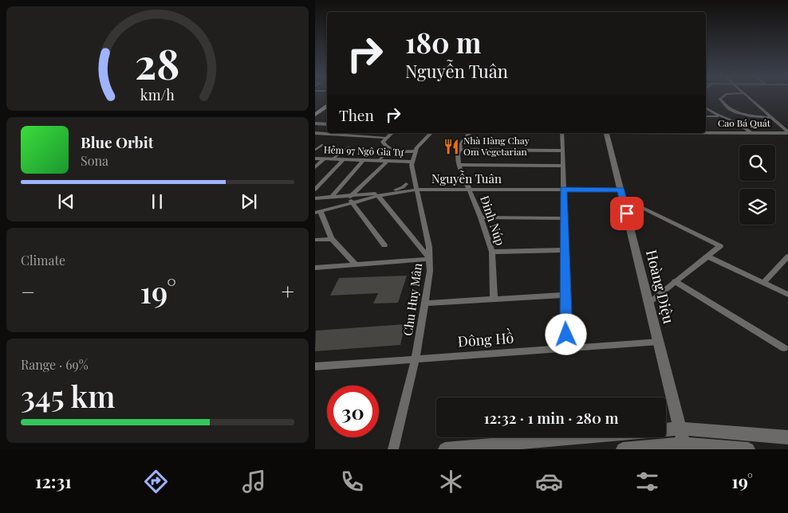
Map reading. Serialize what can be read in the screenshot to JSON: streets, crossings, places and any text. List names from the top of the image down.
{
  "streets": {
    "street": [
      "Cao Bá Quát",
      "Hẻm 97 Ngô Gia Tự",
      "Nguyễn Tuân",
      "Đinh Núp",
      "Hoàng Diệu",
      "Chu Huy Mân",
      "Đông Hồ"
    ]
  },
  "crossings": [
    ["Hẻm 97 Ngô Gia Tự", "Chu Huy Mân"],
    ["Nguyễn Tuân", "Đinh Núp"],
    ["Nguyễn Tuân", "Hoàng Diệu"],
    ["Nguyễn Tuân", "Chu Huy Mân"],
    ["Hoàng Diệu", "Đông Hồ"],
    ["Chu Huy Mân", "Đông Hồ"]
  ],
  "places": {
    "restaurant": ["Nhà Hàng Chay Om Vegetarian"]
  },
  "page": {
    "turn": ["180 m", "Nguyễn Tuân"],
    "then": "Then",
    "song": ["Blue Orbit", "Sona"],
    "tile": [
      "Climate",
      ["Range · 69%", "345 km"]
    ],
    "heat": ["−", "19°", "+"],
    "limit": "30",
    "trip": "12:32 · 1 min · 280 m",
    "tabs": ["12:31", "19°"],
    "gauge": ["28", "km/h"]
  }
}
